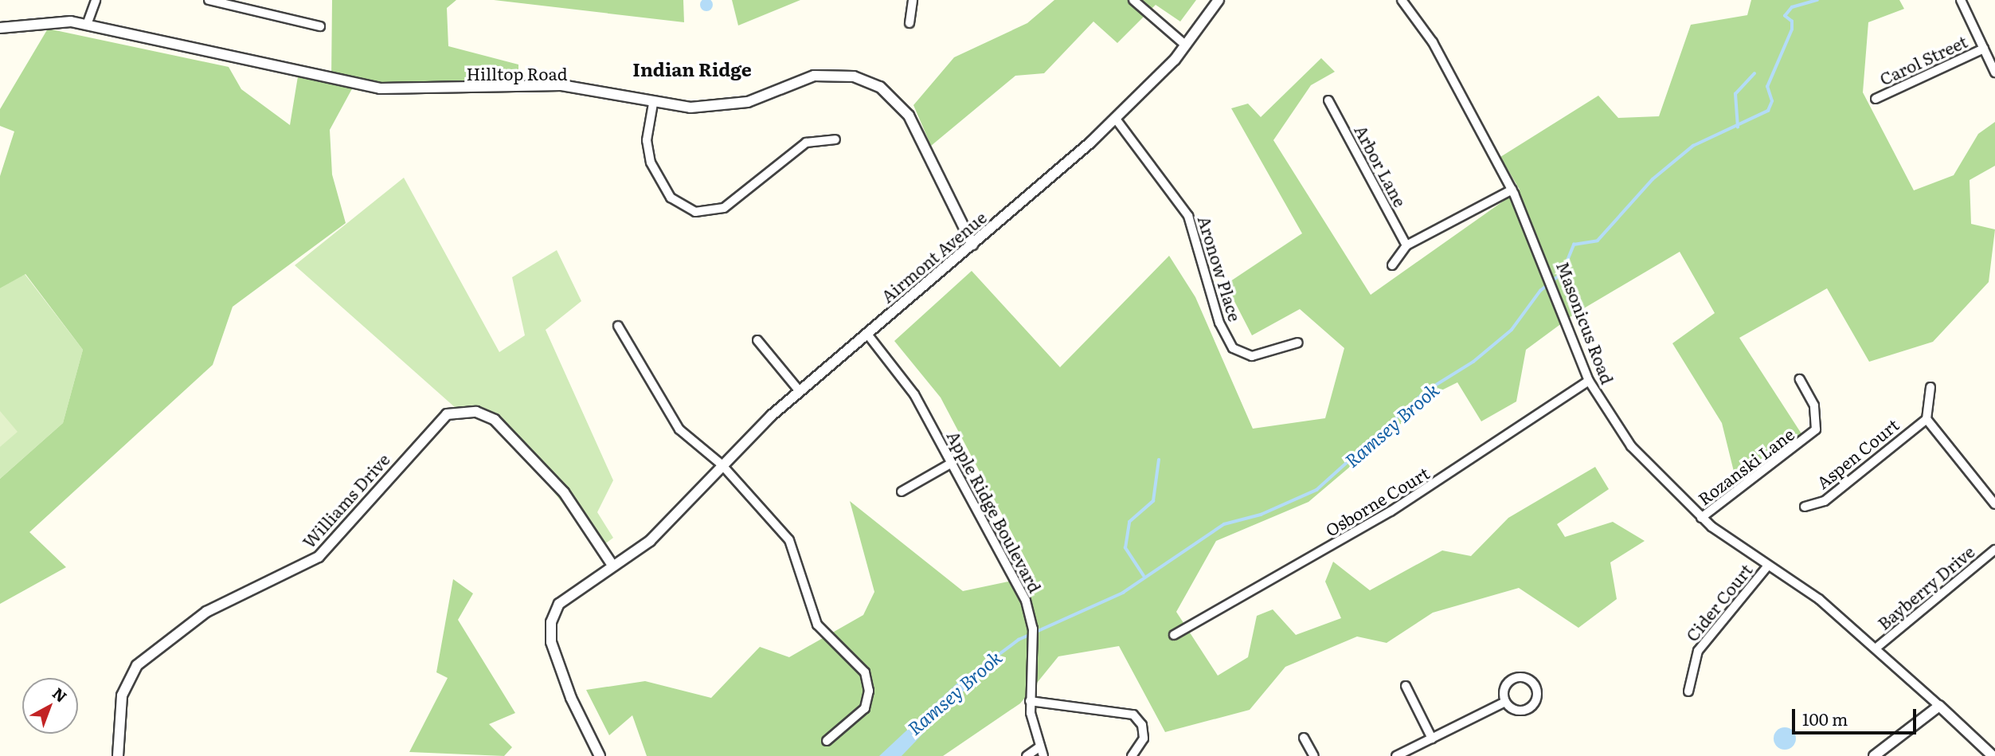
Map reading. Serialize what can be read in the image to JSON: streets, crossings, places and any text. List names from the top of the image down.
{
  "streets": {
    "street": [
      "Carol Street",
      "Hilltop Road",
      "Arbor Lane",
      "Airmont Avenue",
      "Aronow Place",
      "Masonicus Road",
      "Aspen Court",
      "Rozanski Lane",
      "Williams Drive",
      "Osborne Court",
      "Apple Ridge Boulevard",
      "Bayberry Drive",
      "Cider Court"
    ]
  },
  "crossings": [
    ["Hilltop Road", "Airmont Avenue"],
    ["Airmont Avenue", "Aronow Place"],
    ["Airmont Avenue", "Williams Drive"],
    ["Airmont Avenue", "Apple Ridge Boulevard"],
    ["Masonicus Road", "Rozanski Lane"],
    ["Masonicus Road", "Osborne Court"],
    ["Masonicus Road", "Bayberry Drive"],
    ["Masonicus Road", "Cider Court"]
  ],
  "districts": ["Indian Ridge"],
  "water": ["Ramsey Brook"],
  "scale_bar": "100 m",
  "north": "top right"
}
